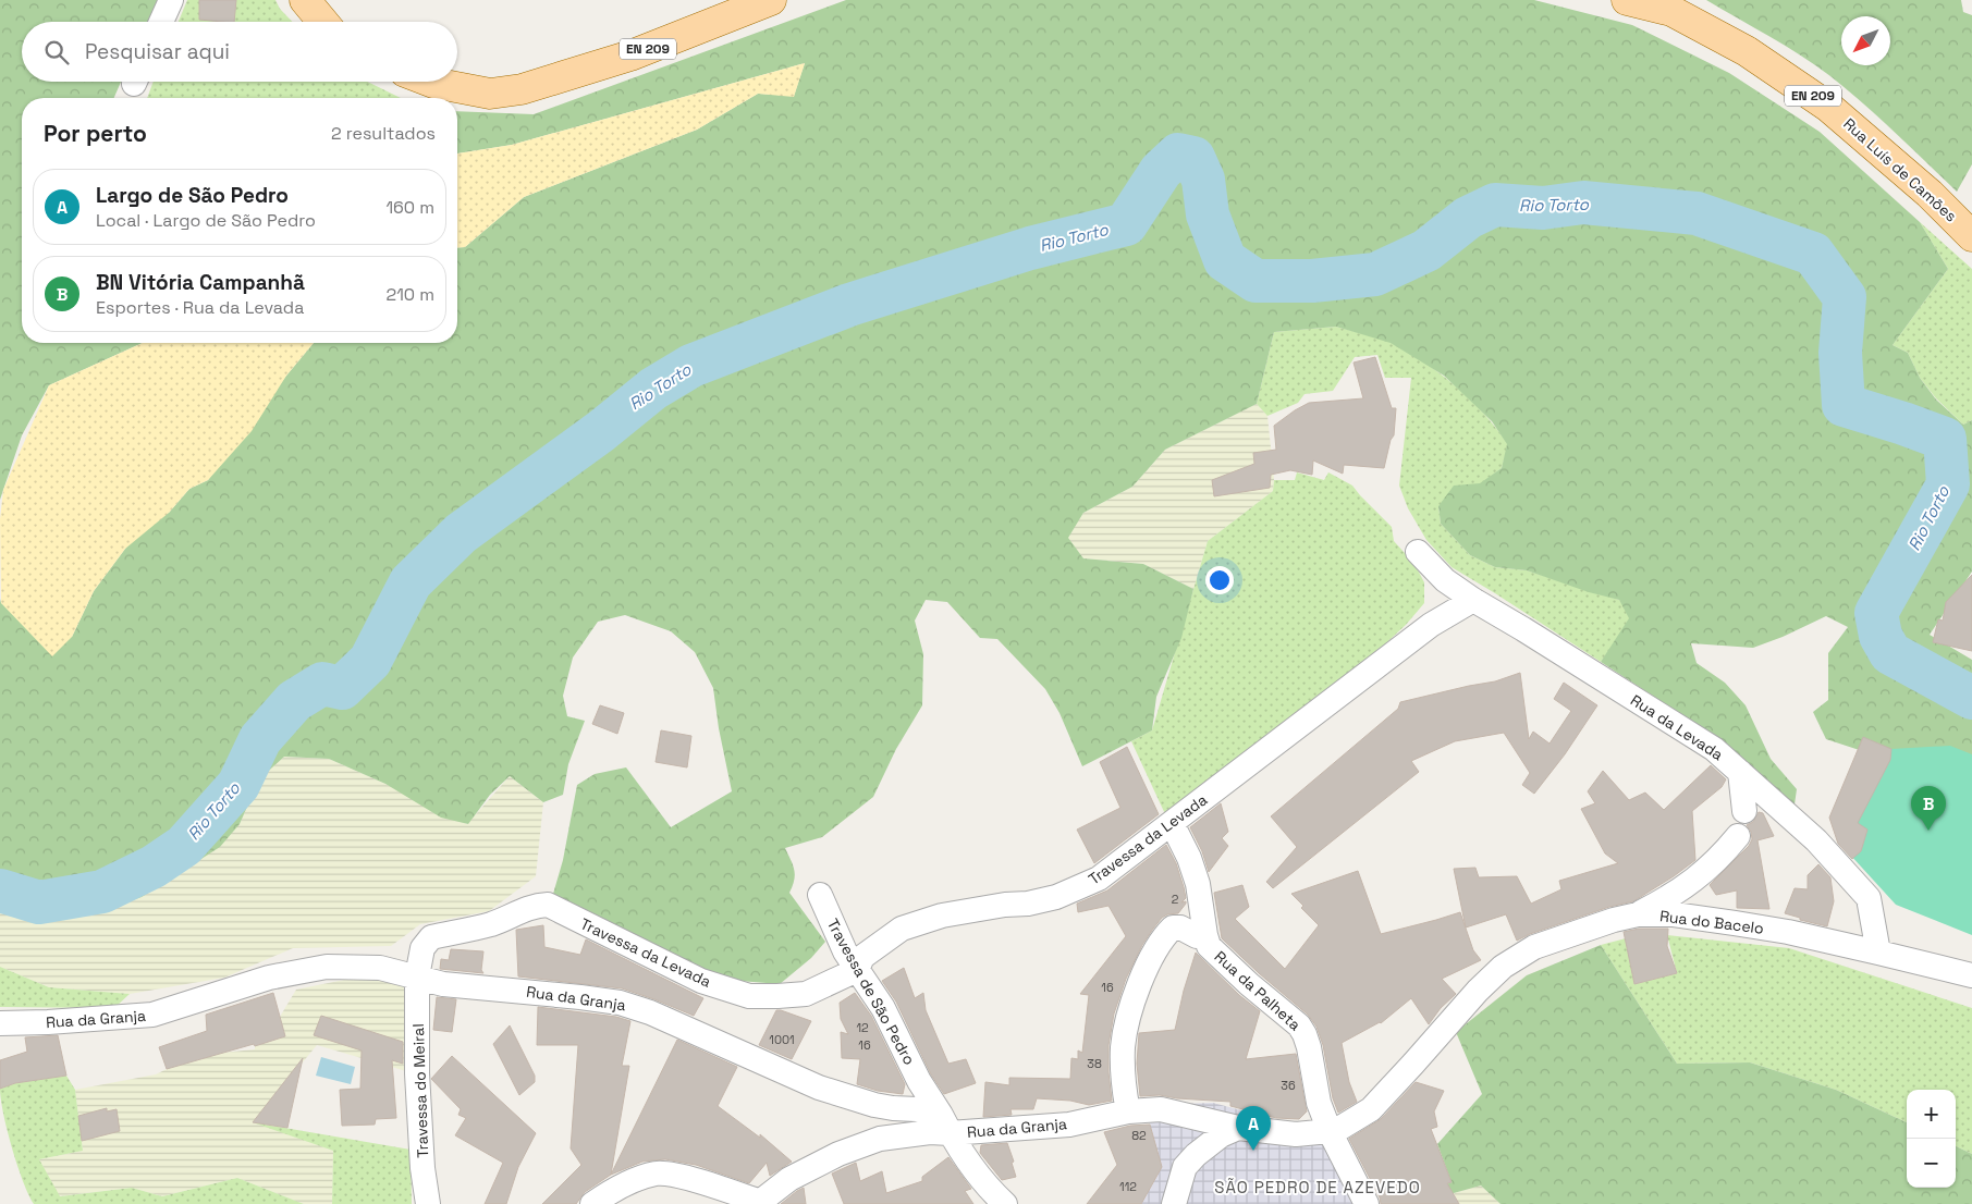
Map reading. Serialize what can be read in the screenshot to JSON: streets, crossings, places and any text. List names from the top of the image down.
{
  "streets": {
    "main road": ["EN 209", "Rua Luís de Camões"],
    "street": [
      "Rua da Levada",
      "Travessa da Levada",
      "Rua do Bacelo",
      "Rua da Palheta",
      "Travessa de São Pedro",
      "Rua da Granja",
      "Travessa do Meiral"
    ]
  },
  "crossings": [
    ["Rua da Levada", "Travessa da Levada"],
    ["Rua da Levada", "Rua do Bacelo"],
    ["Travessa da Levada", "Rua da Palheta"],
    ["Travessa da Levada", "Travessa de São Pedro"],
    ["Travessa da Levada", "Rua da Granja"],
    ["Travessa da Levada", "Travessa do Meiral"],
    ["Rua do Bacelo", "Rua da Palheta"],
    ["Rua do Bacelo", "Rua da Granja"],
    ["Rua da Palheta", "Rua da Granja"],
    ["Travessa de São Pedro", "Rua da Granja"],
    ["Rua da Granja", "Travessa do Meiral"]
  ],
  "districts": ["SÃO PEDRO DE AZEVEDO"],
  "water": ["Rio Torto"],
  "house_numbers": [
    "2",
    "16",
    "12",
    "1001",
    "16",
    "38",
    "36",
    "82",
    "112"
  ],
  "north": "bottom left",
  "page": {
    "search": "Pesquisar aqui",
    "heading": ["Por perto", "2 resultados"],
    "list": [
      {
        "mark": "A",
        "name": "Largo de São Pedro",
        "note": "Local · Largo de São Pedro",
        "value": "160 m"
      },
      {
        "mark": "B",
        "name": "BN Vitória Campanhã",
        "note": "Esportes · Rua da Levada",
        "value": "210 m"
      }
    ],
    "pins": ["B", "A"],
    "map_buttons": ["+", "−"]
  }
}
